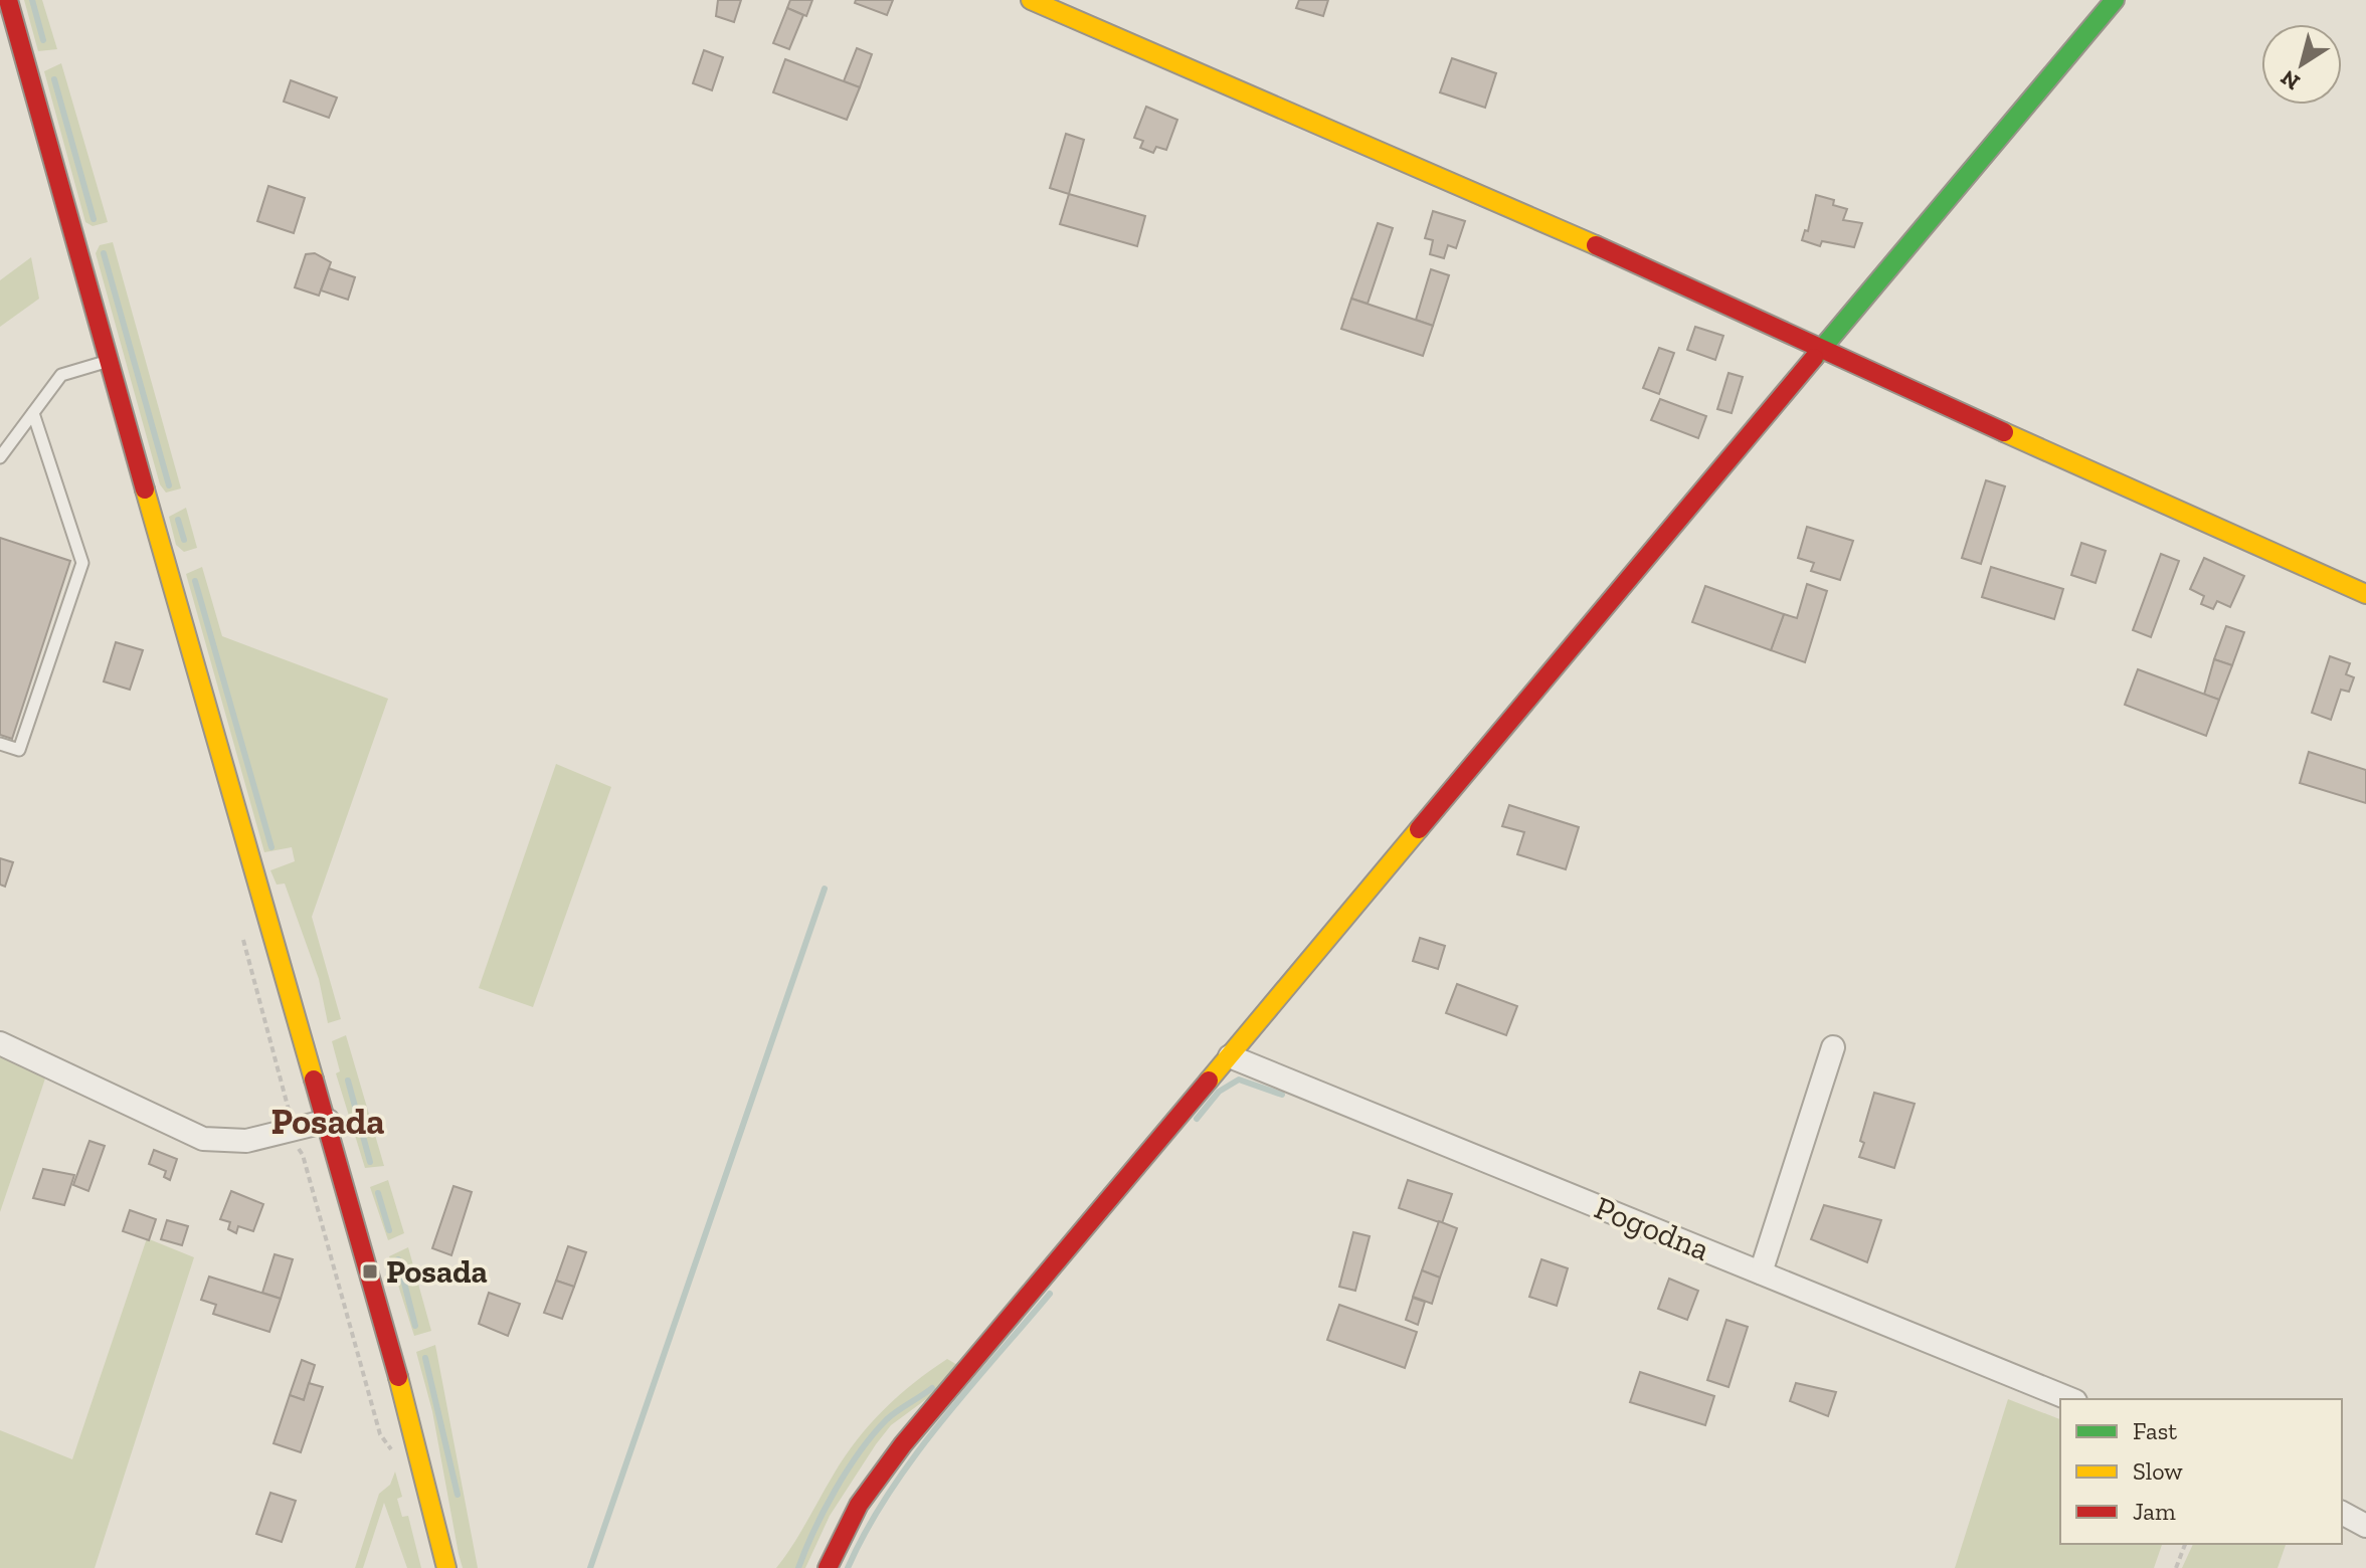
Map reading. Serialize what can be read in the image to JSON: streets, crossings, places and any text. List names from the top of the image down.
{
  "streets": {
    "street": ["Pogodna"]
  },
  "districts": ["Posada"],
  "places": {
    "transit": ["Posada"]
  },
  "legend": ["Fast", "Slow", "Jam"],
  "north": "bottom left"
}
